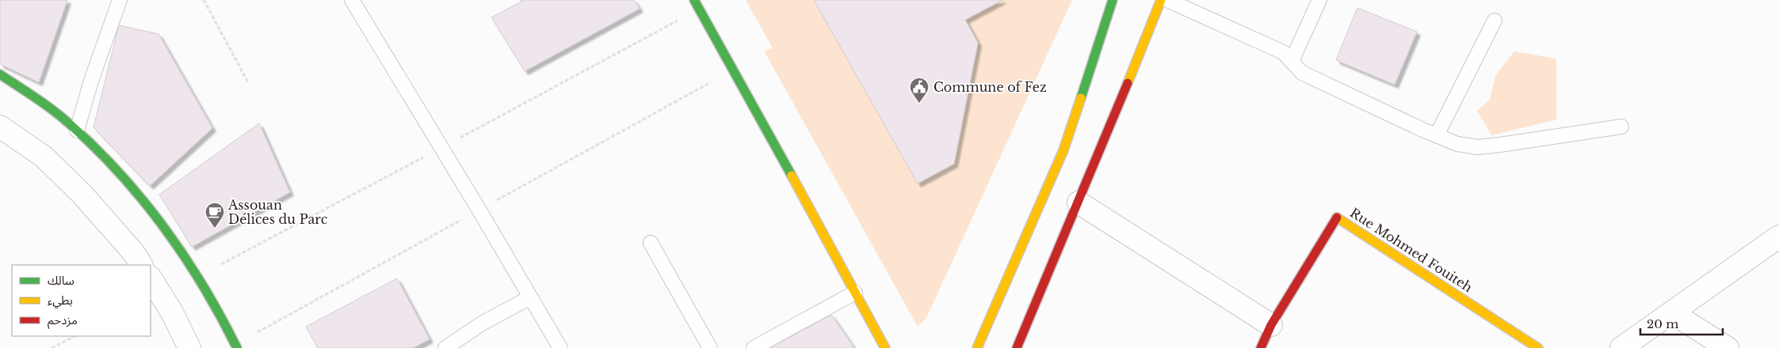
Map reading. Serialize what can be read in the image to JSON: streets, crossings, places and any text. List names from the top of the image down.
{
  "streets": {
    "street": ["Rue Mohmed Fouiteh"]
  },
  "places": {
    "public building": ["Commune of Fez"],
    "cafe": ["Assouan Délices du Parc"]
  },
  "legend": ["سالك", "بطيء", "مزدحم"],
  "scale_bar": "20 m"
}
